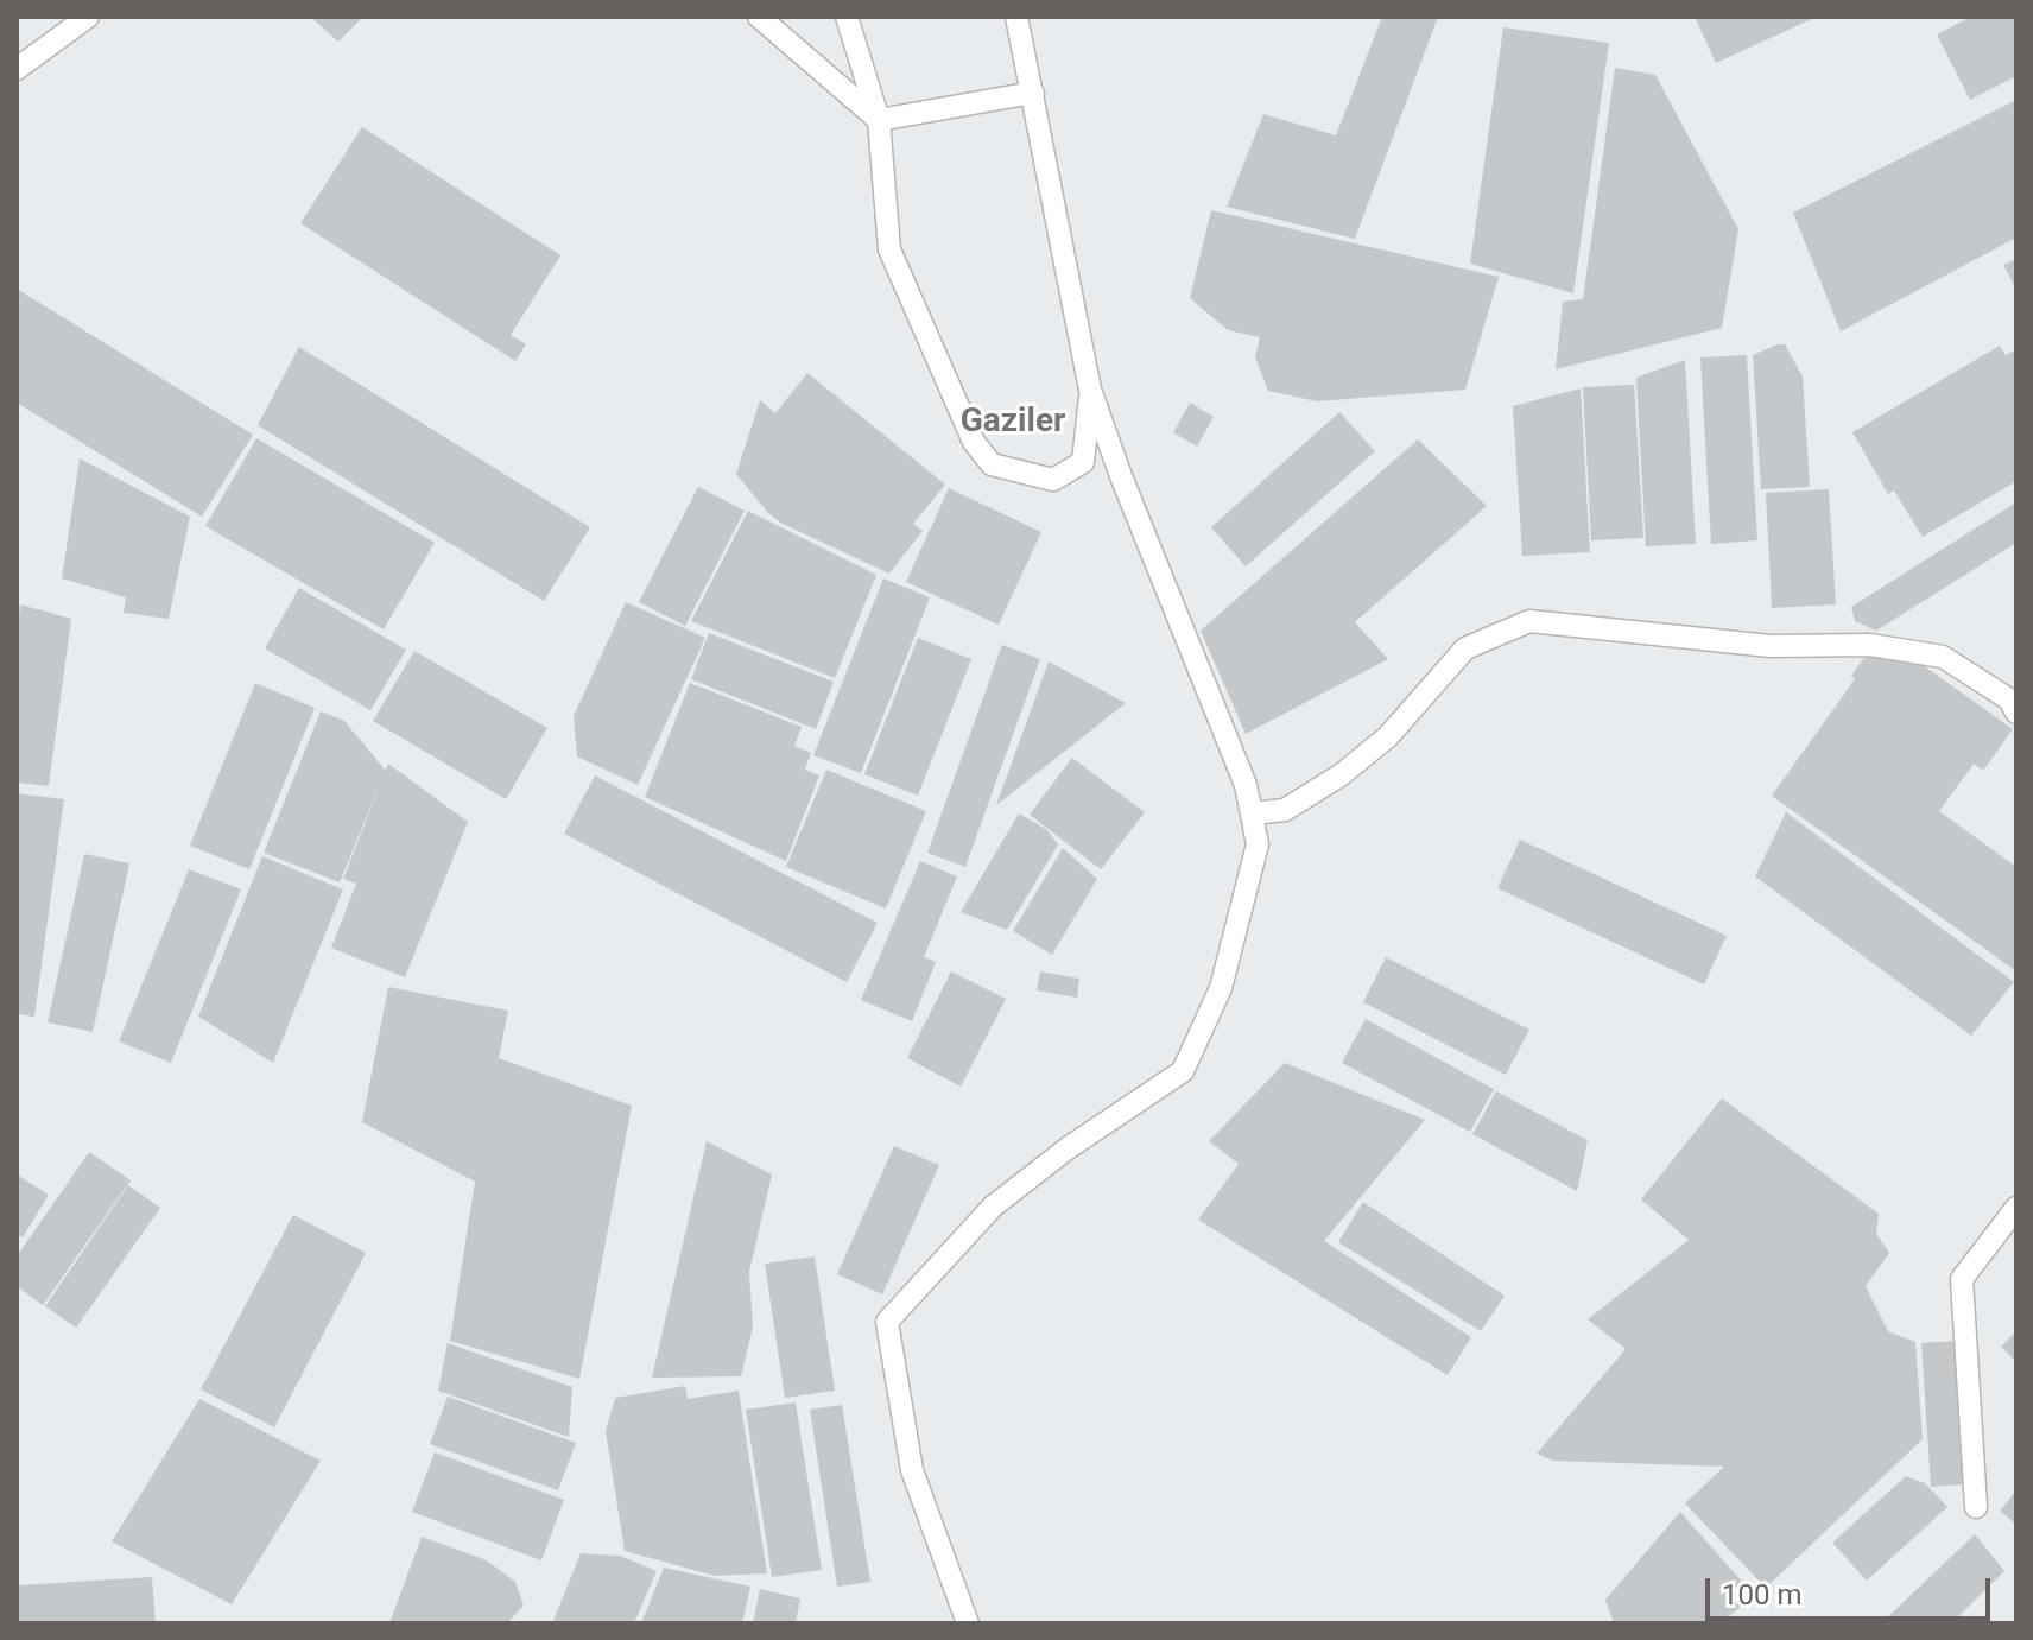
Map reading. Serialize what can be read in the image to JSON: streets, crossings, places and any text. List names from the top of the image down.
{
  "districts": ["Gaziler"],
  "scale_bar": "100 m"
}
